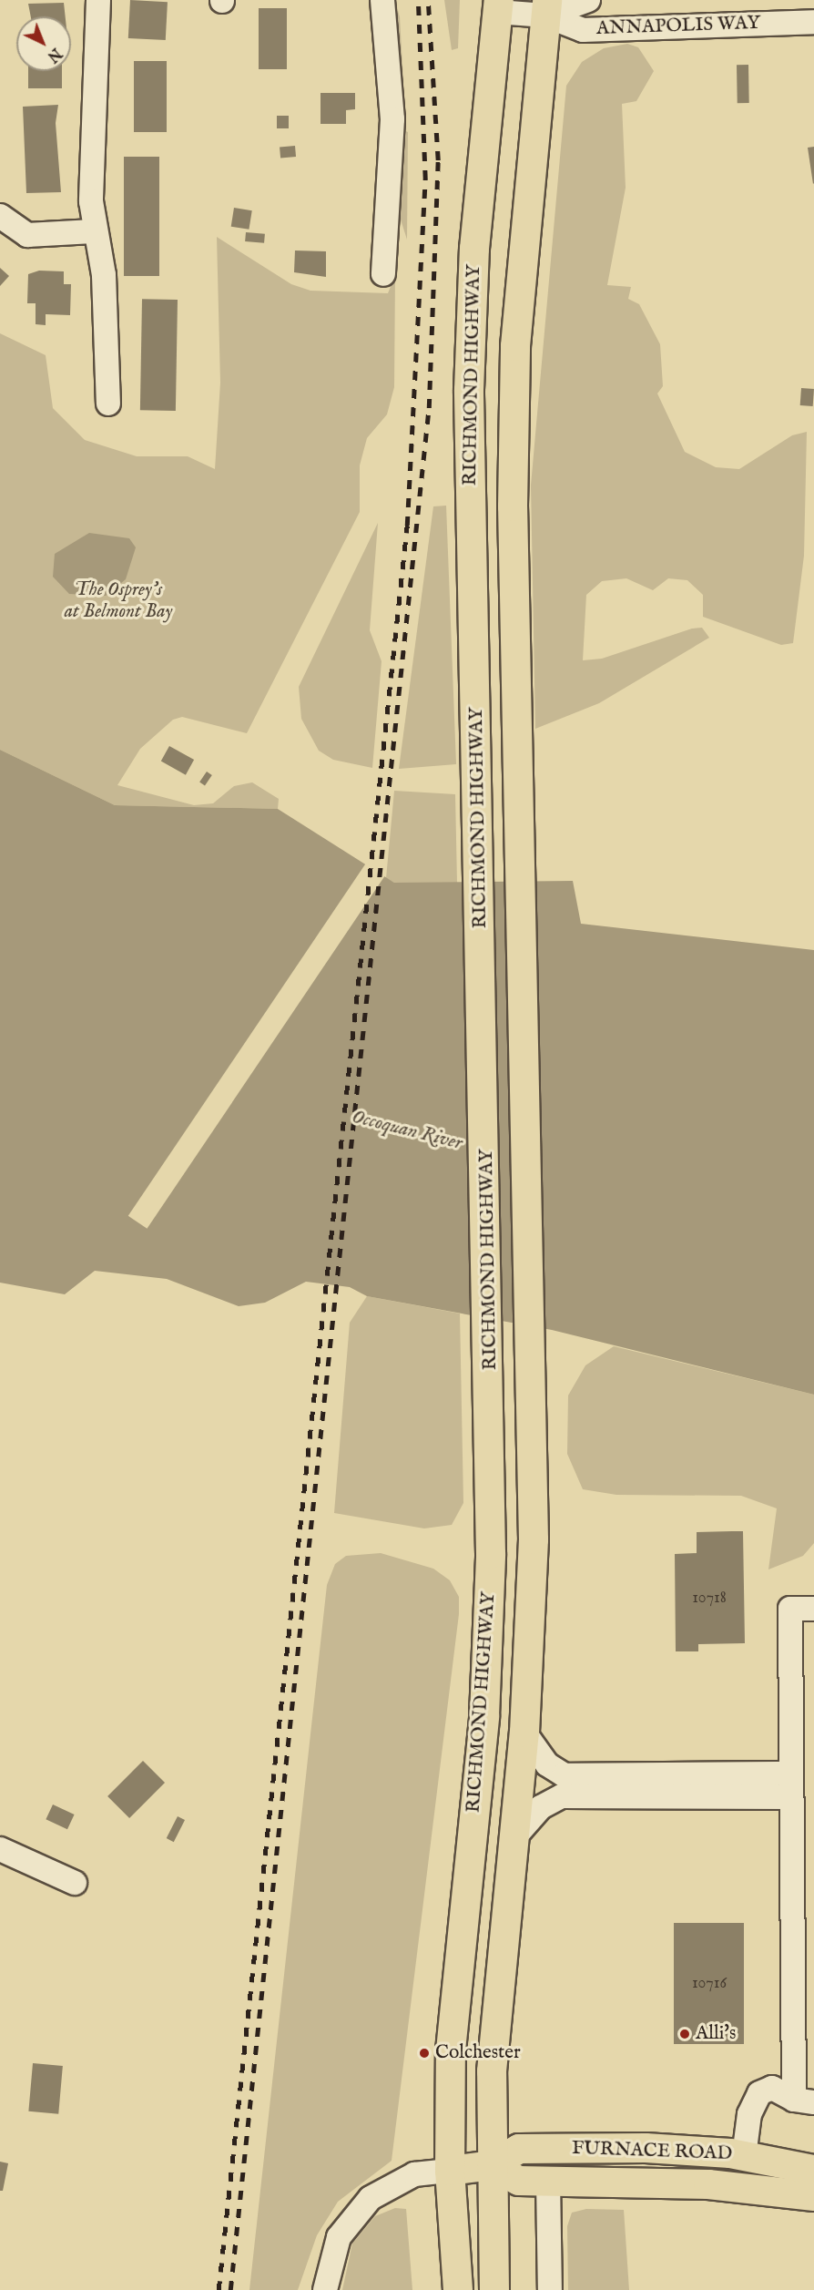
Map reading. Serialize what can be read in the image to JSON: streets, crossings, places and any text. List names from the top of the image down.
{
  "streets": {
    "main road": ["RICHMOND HIGHWAY", "FURNACE ROAD"],
    "street": ["ANNAPOLIS WAY"]
  },
  "crossings": [
    ["ANNAPOLIS WAY", "RICHMOND HIGHWAY"],
    ["RICHMOND HIGHWAY", "FURNACE ROAD"]
  ],
  "water": ["Occoquan River"],
  "parks": ["The Osprey's at Belmont Bay"],
  "places": ["Alli's", "Colchester"],
  "house_numbers": ["10718", "10716"],
  "north": "bottom right"
}
